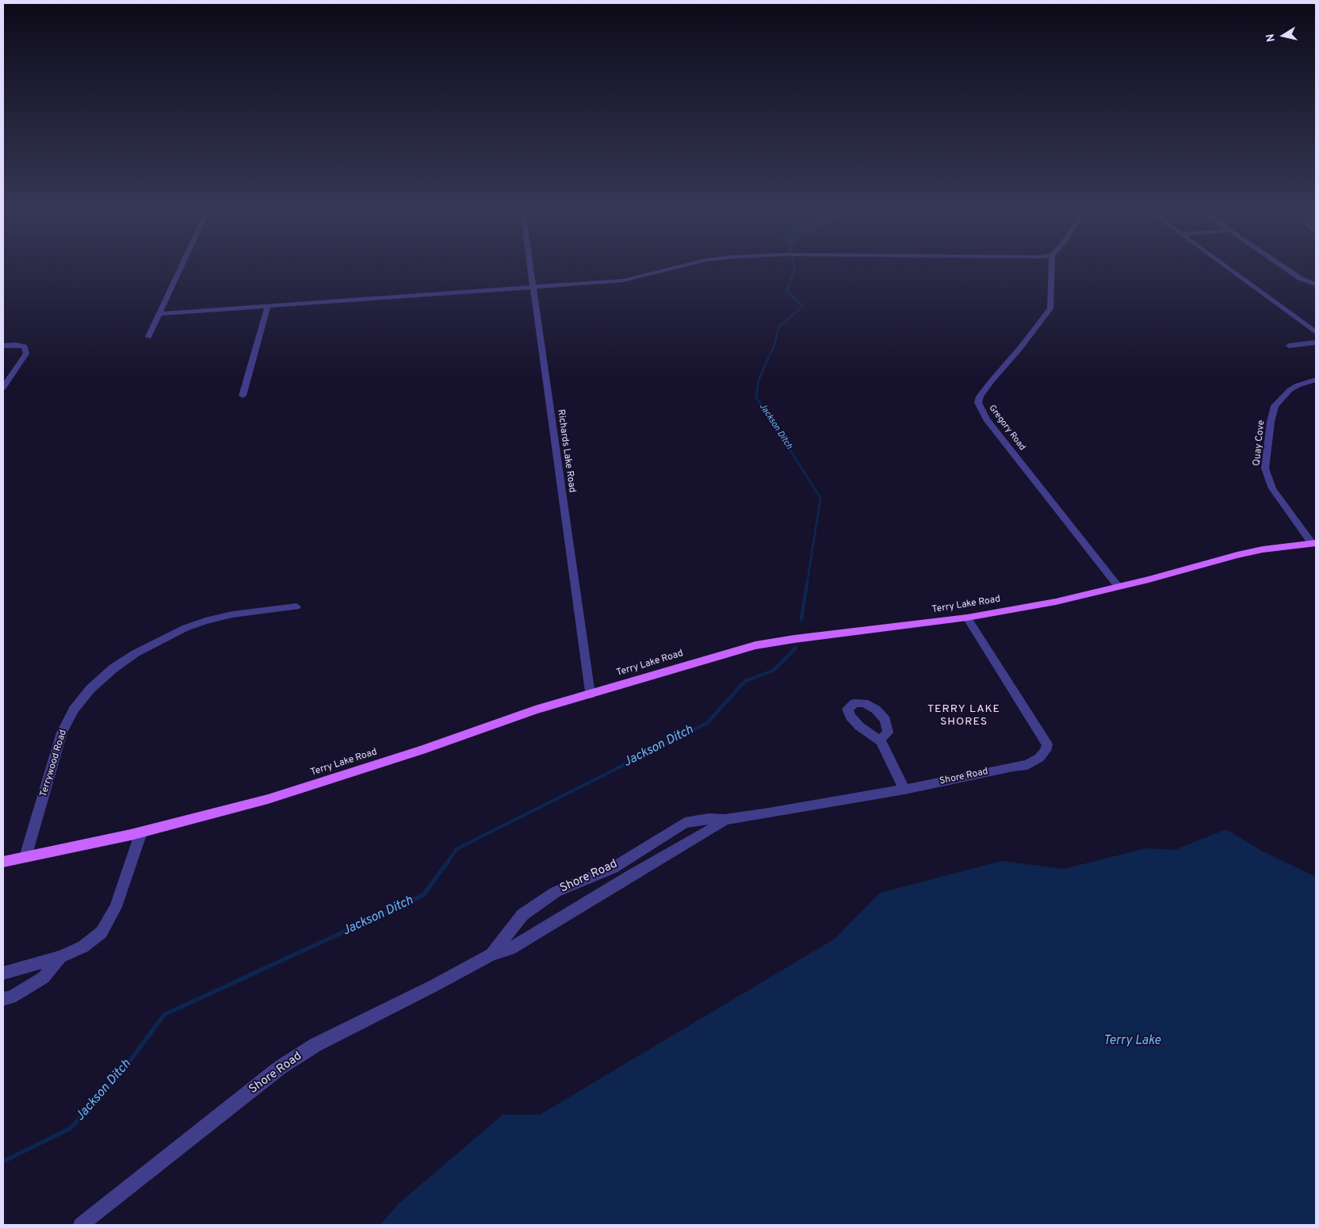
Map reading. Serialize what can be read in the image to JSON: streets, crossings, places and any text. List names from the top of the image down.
{
  "streets": {
    "main road": ["Terry Lake Road"],
    "street": [
      "Gregory Road",
      "Quay Cove",
      "Richards Lake Road",
      "Terrywood Road",
      "Shore Road"
    ]
  },
  "crossings": [
    ["Gregory Road", "Terry Lake Road"],
    ["Quay Cove", "Terry Lake Road"],
    ["Richards Lake Road", "Terry Lake Road"],
    ["Terry Lake Road", "Terrywood Road"],
    ["Terry Lake Road", "Shore Road"]
  ],
  "districts": ["TERRY LAKE SHORES"],
  "water": ["Jackson Ditch", "Terry Lake"],
  "north": "left"
}
